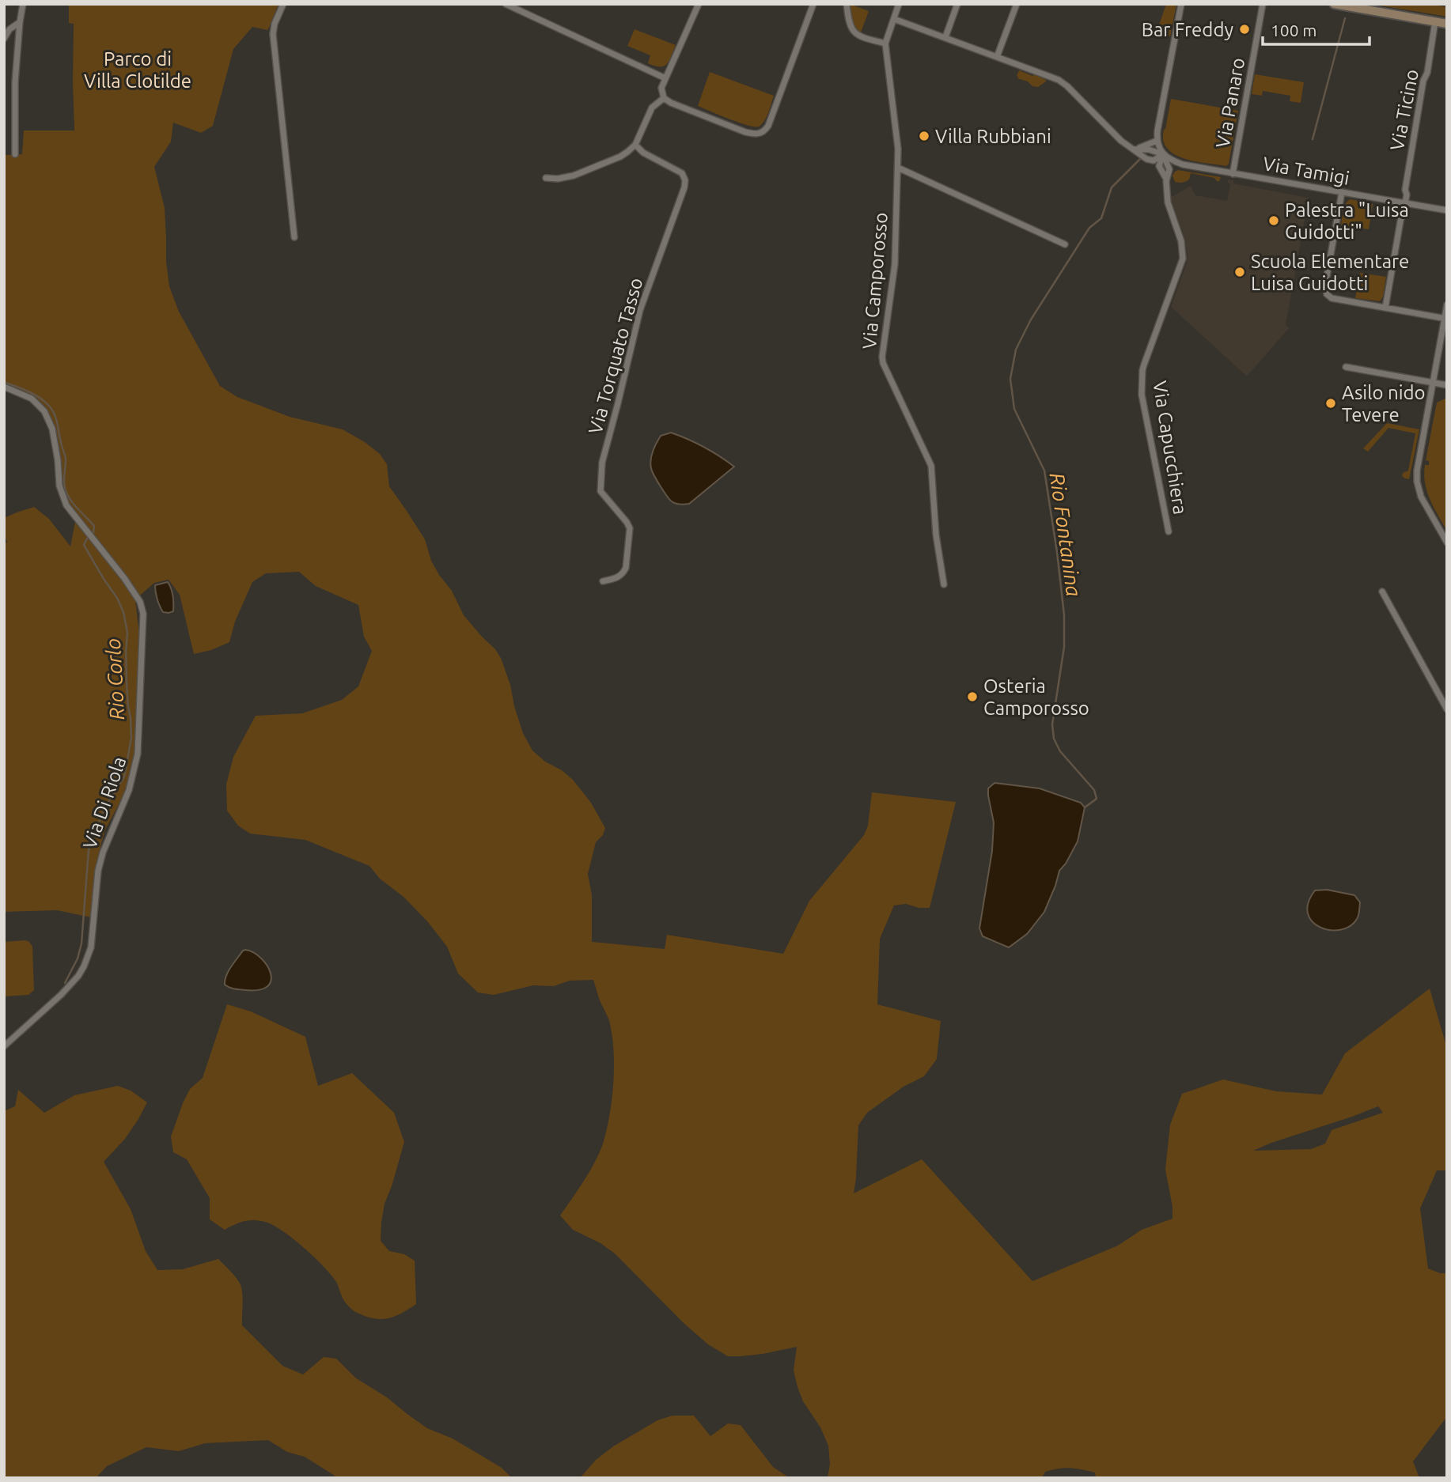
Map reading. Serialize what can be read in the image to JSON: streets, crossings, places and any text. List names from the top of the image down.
{
  "streets": {
    "street": [
      "Via Panaro",
      "Via Ticino",
      "Via Tamigi",
      "Via Camporosso",
      "Via Torquato Tasso",
      "Via Capucchiera",
      "Via Di Riola"
    ]
  },
  "crossings": [
    ["Via Panaro", "Via Tamigi"],
    ["Via Ticino", "Via Tamigi"],
    ["Via Tamigi", "Via Capucchiera"]
  ],
  "water": ["Rio Fontanina", "Rio Corlo"],
  "parks": ["Parco di Villa Clotilde"],
  "places": [
    "Bar Freddy",
    "Villa Rubbiani",
    "Palestra \"Luisa Guidotti\"",
    "Scuola Elementare Luisa Guidotti",
    "Asilo nido Tevere",
    "Osteria Camporosso"
  ],
  "scale_bar": "100 m"
}
